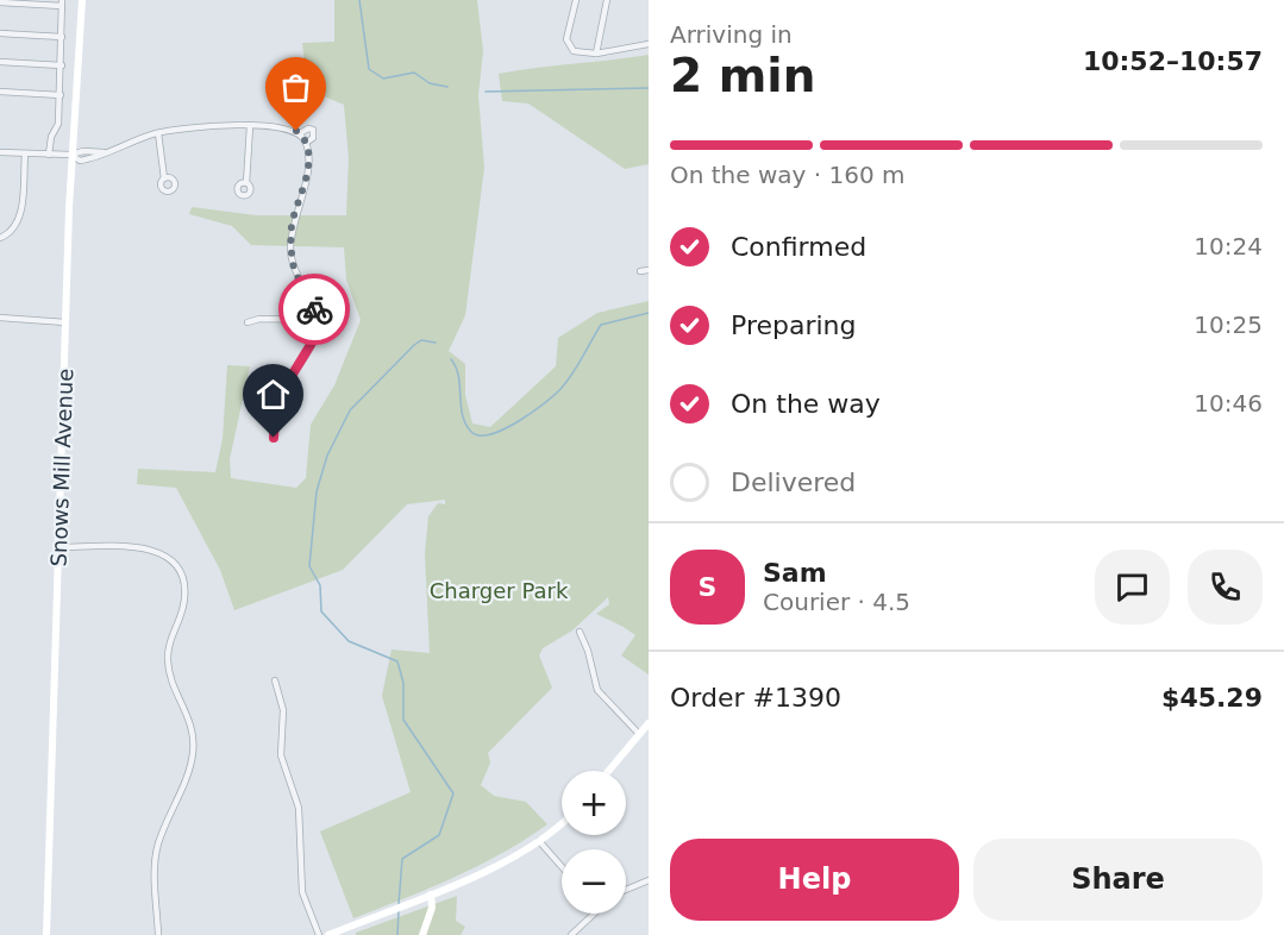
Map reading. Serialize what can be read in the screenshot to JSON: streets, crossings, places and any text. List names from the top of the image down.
{
  "streets": {
    "main road": ["Snows Mill Avenue"]
  },
  "parks": ["Charger Park"],
  "page": {
    "heading": ["2 min", "Arriving in", "10:52–10:57"],
    "panel": [
      "Sam",
      "Courier · 4.5",
      "Order #1390",
      "$45.29"
    ],
    "bar": "On the way · 160 m",
    "list": [
      ["Confirmed", "10:24"],
      ["Preparing", "10:25"],
      ["On the way", "10:46"],
      "Delivered"
    ],
    "round": "S",
    "map_buttons": ["+", "−"],
    "buttons": ["Help", "Share"]
  }
}
